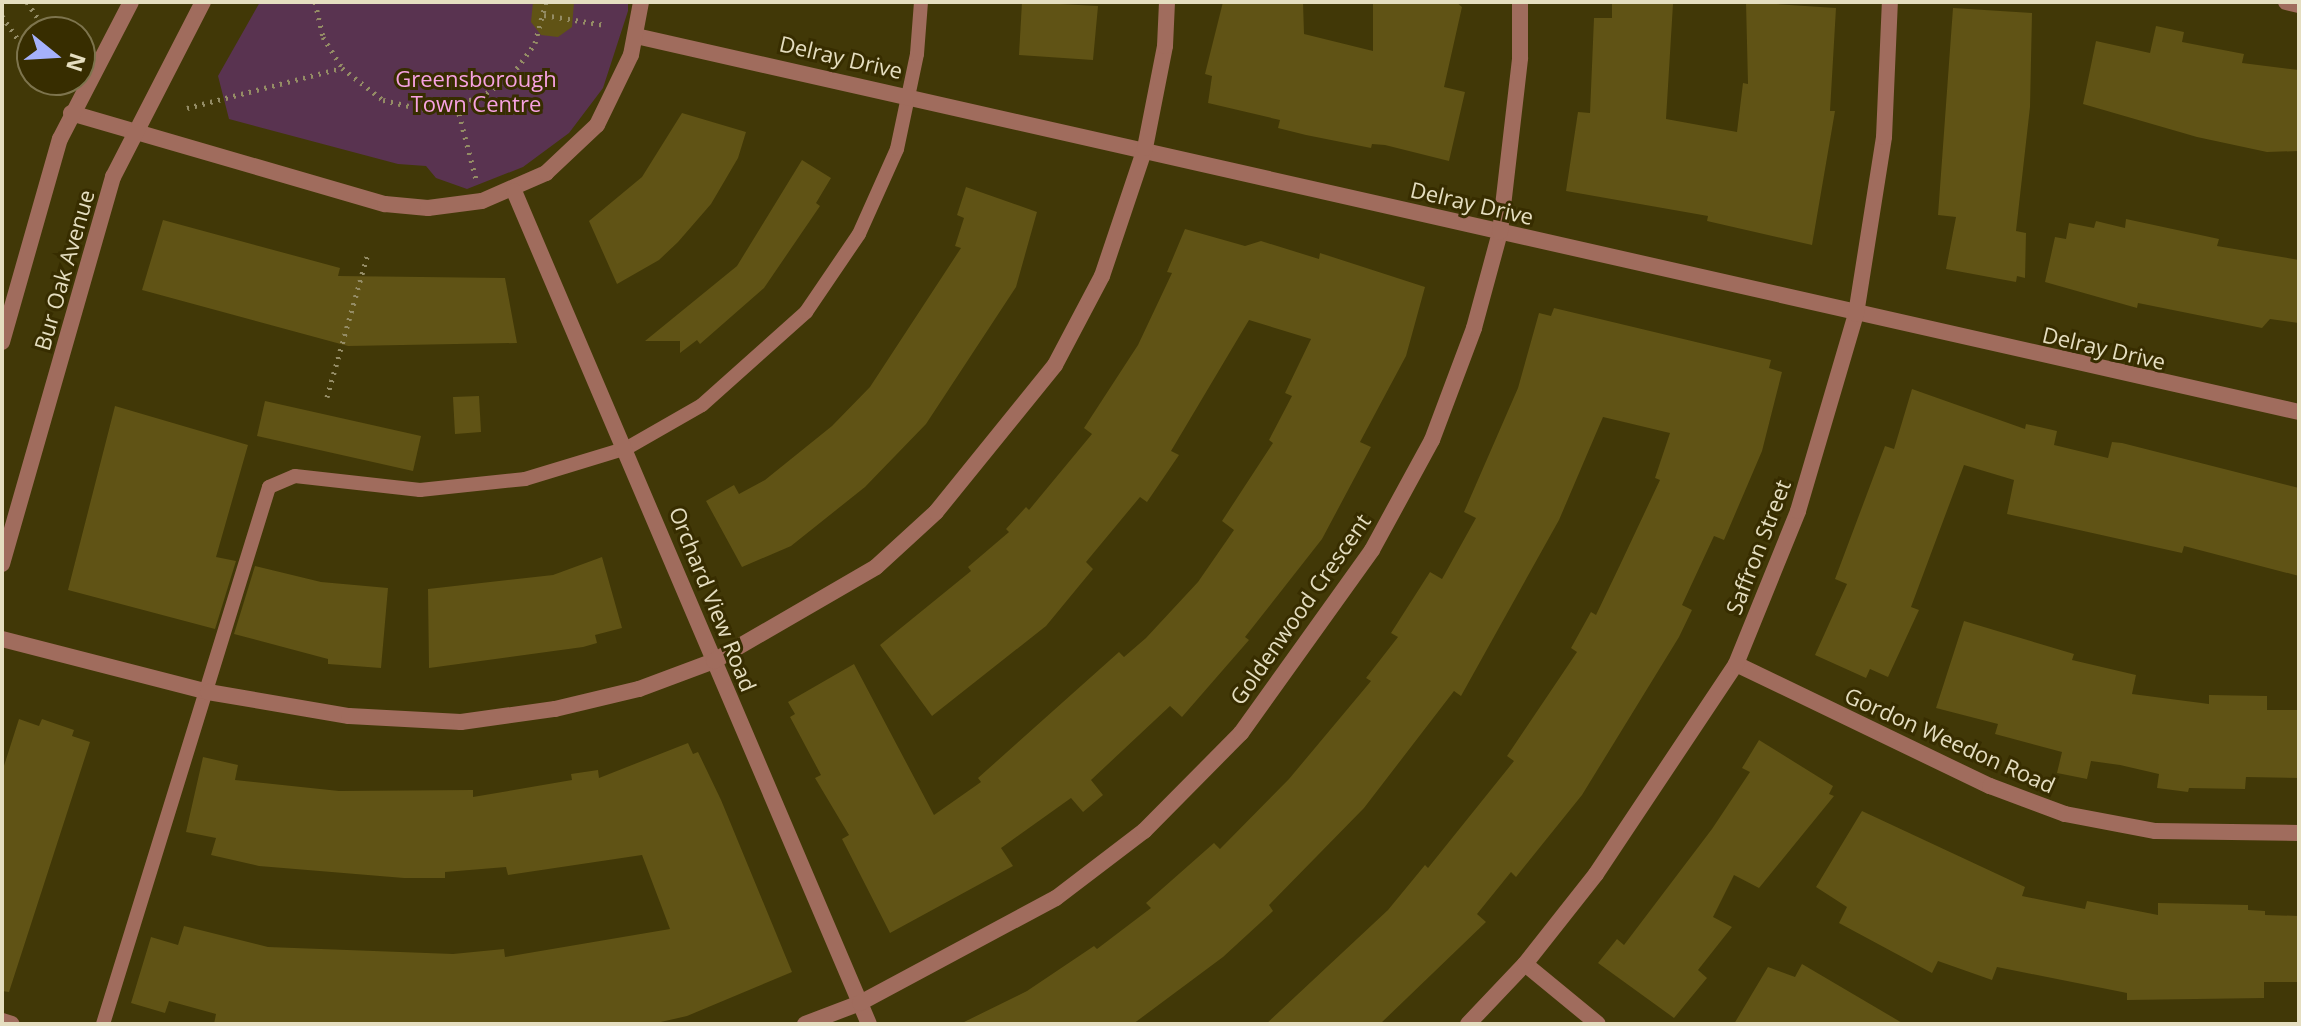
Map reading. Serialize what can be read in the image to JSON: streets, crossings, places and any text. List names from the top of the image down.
{
  "streets": {
    "street": [
      "Delray Drive",
      "Bur Oak Avenue",
      "Saffron Street",
      "Orchard View Road",
      "Goldenwood Crescent",
      "Gordon Weedon Road"
    ]
  },
  "crossings": [
    ["Delray Drive", "Saffron Street"],
    ["Delray Drive", "Goldenwood Crescent"],
    ["Saffron Street", "Gordon Weedon Road"],
    ["Orchard View Road", "Goldenwood Crescent"]
  ],
  "parks": ["Greensborough Town Centre"],
  "north": "right"
}
